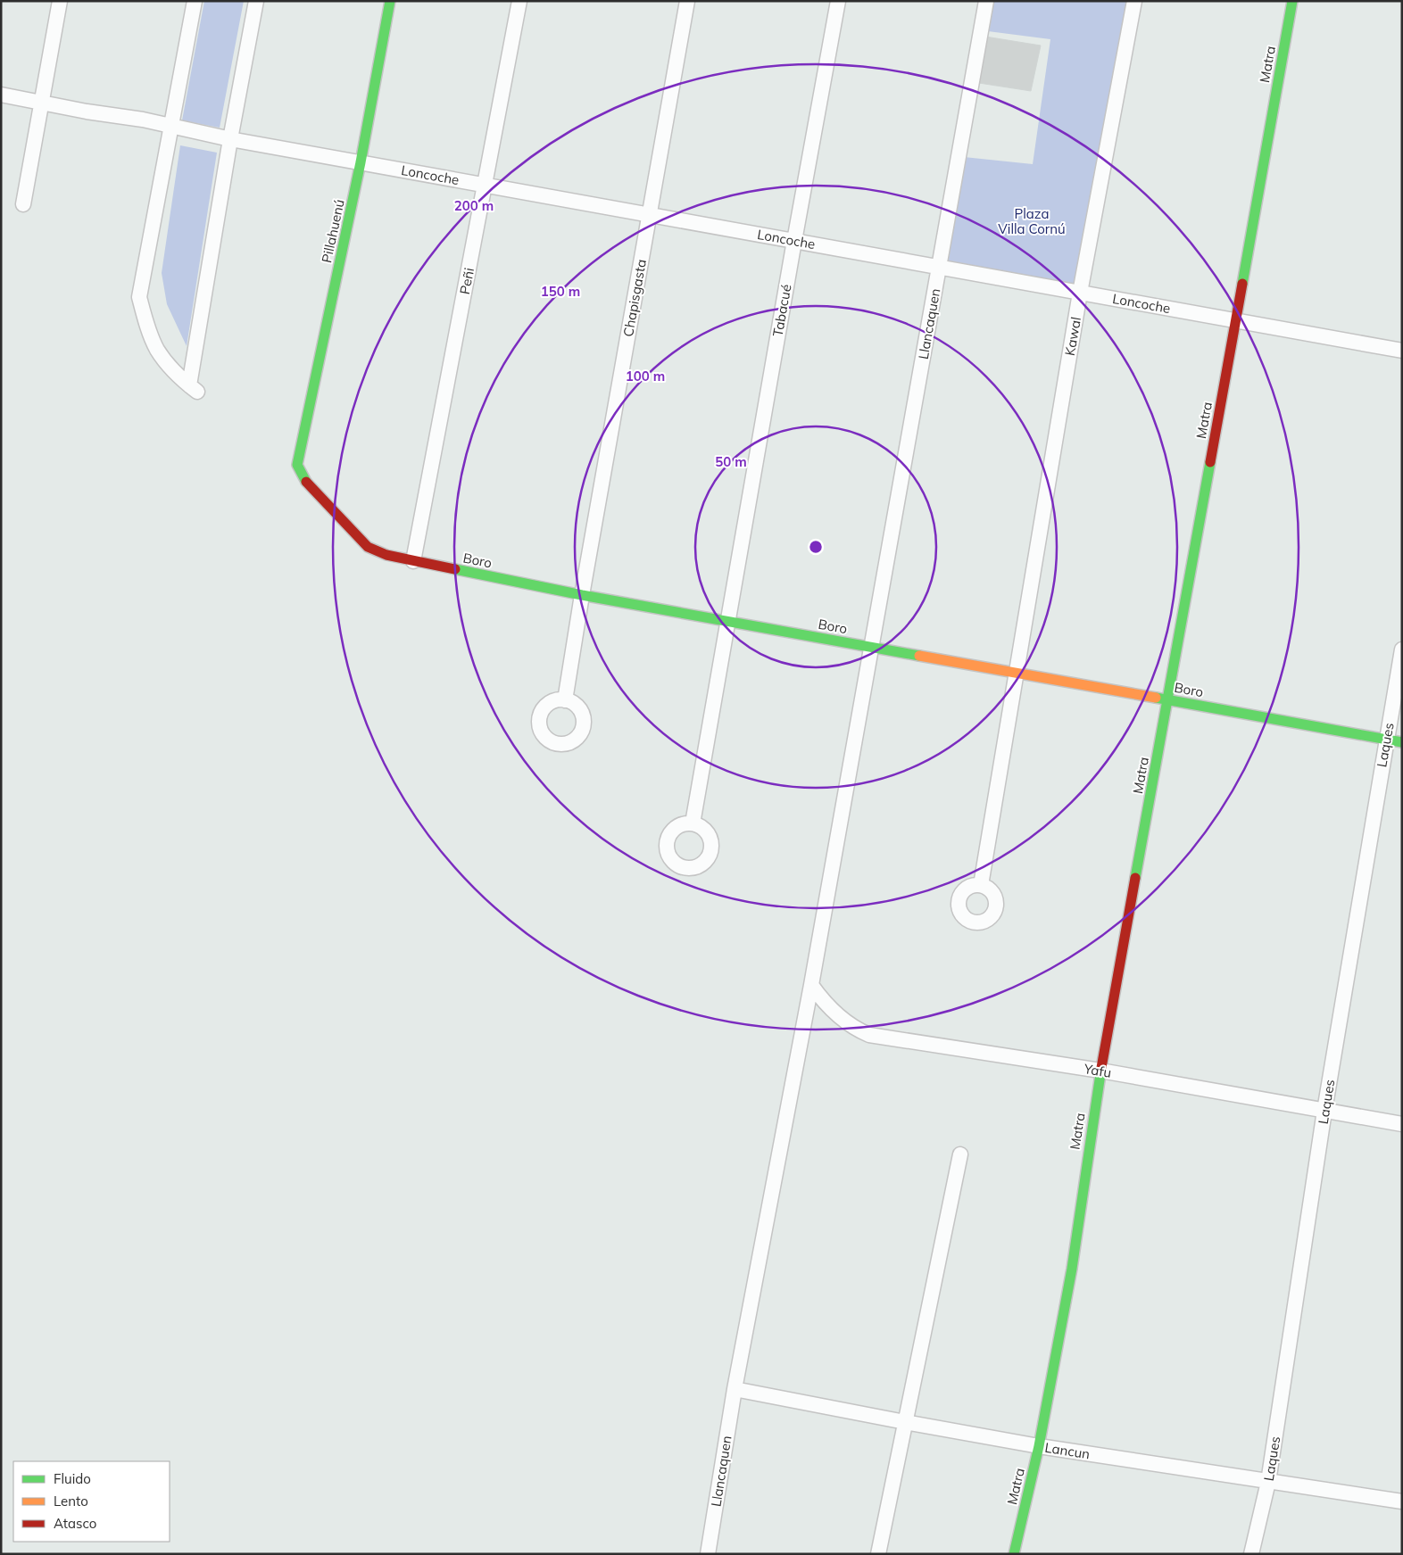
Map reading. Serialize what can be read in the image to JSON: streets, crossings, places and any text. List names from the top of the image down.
{
  "streets": {
    "street": [
      "Matra",
      "Loncoche",
      "Pillahuenú",
      "Peñi",
      "Chapisgasta",
      "Tabacué",
      "Llancaquen",
      "Kawal",
      "Boro",
      "Laques",
      "Yafu",
      "Lancun"
    ]
  },
  "crossings": [
    ["Matra", "Loncoche"],
    ["Matra", "Boro"],
    ["Matra", "Yafu"],
    ["Matra", "Lancun"],
    ["Loncoche", "Pillahuenú"],
    ["Loncoche", "Peñi"],
    ["Loncoche", "Chapisgasta"],
    ["Loncoche", "Tabacué"],
    ["Loncoche", "Llancaquen"],
    ["Loncoche", "Kawal"],
    ["Pillahuenú", "Boro"],
    ["Peñi", "Boro"],
    ["Chapisgasta", "Boro"],
    ["Tabacué", "Boro"],
    ["Llancaquen", "Boro"],
    ["Llancaquen", "Yafu"],
    ["Llancaquen", "Lancun"],
    ["Kawal", "Boro"],
    ["Boro", "Laques"],
    ["Laques", "Yafu"],
    ["Laques", "Lancun"]
  ],
  "parks": ["Plaza Villa Cornú"],
  "legend": ["Fluido", "Lento", "Atasco"],
  "rings": [
    "200 m",
    "150 m",
    "100 m",
    "50 m"
  ]
}
